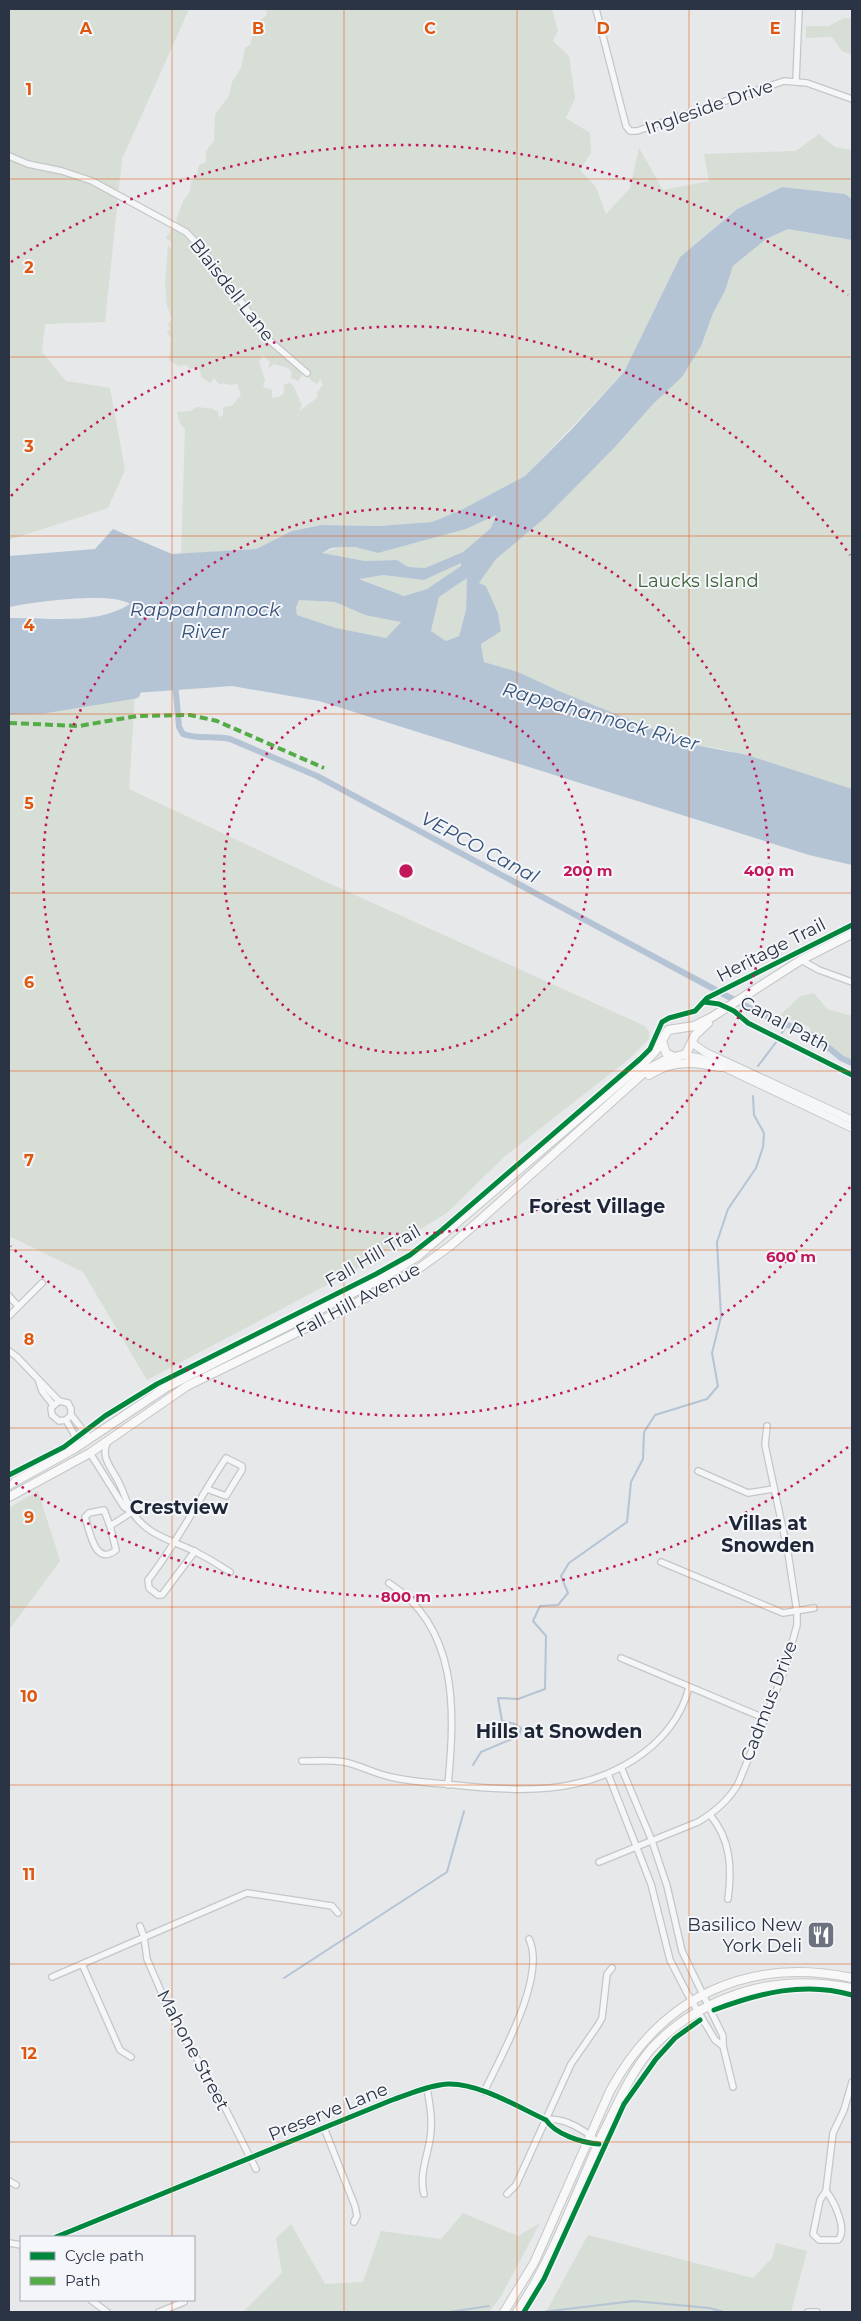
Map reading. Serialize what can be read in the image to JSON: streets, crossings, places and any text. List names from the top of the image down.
{
  "streets": {
    "main road": ["Fall Hill Avenue"],
    "street": [
      "Ingleside Drive",
      "Blaisdell Lane",
      "Cadmus Drive",
      "Mahone Street",
      "Preserve Lane"
    ],
    "cycle path": ["Heritage Trail", "Canal Path"]
  },
  "crossings": [
    ["Mahone Street", "Preserve Lane"]
  ],
  "districts": [
    "Forest Village",
    "Crestview",
    "Villas at Snowden",
    "Hills at Snowden"
  ],
  "water": ["Rappahannock River", "VEPCO Canal"],
  "parks": ["Laucks Island"],
  "places": {
    "restaurant": ["Basilico New York Deli"]
  },
  "legend": ["Cycle path", "Path"],
  "grid": {
    "columns": [
      "A",
      "B",
      "C",
      "D",
      "E"
    ],
    "rows": [
      "1",
      "2",
      "3",
      "4",
      "5",
      "6",
      "7",
      "8",
      "9",
      "10",
      "11",
      "12"
    ]
  },
  "rings": [
    "200 m",
    "400 m",
    "600 m",
    "800 m"
  ]
}
